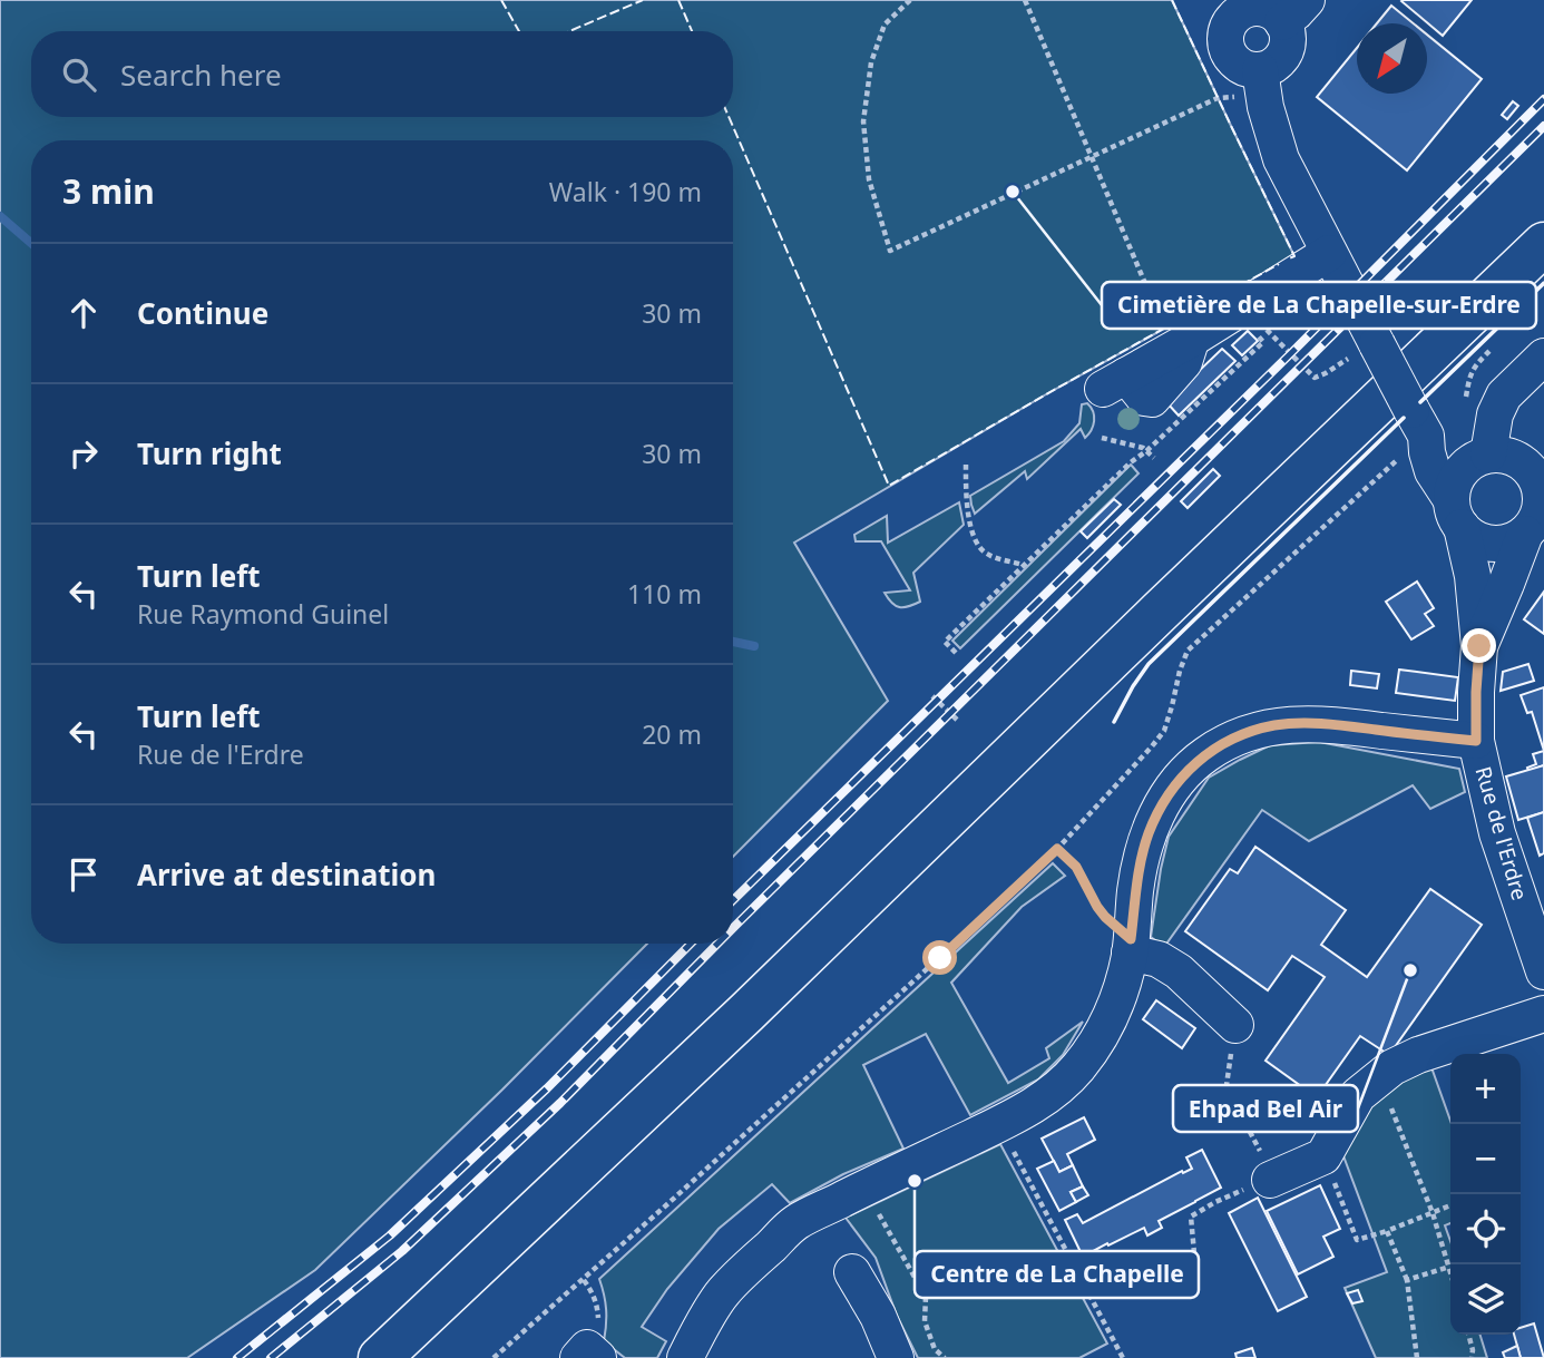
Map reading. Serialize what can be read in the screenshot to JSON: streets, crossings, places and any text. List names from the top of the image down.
{
  "streets": {
    "street": ["Rue de l'Erdre"]
  },
  "places": ["Cimetière de La Chapelle-sur-Erdre", "Ehpad Bel Air", "Centre de La Chapelle"],
  "north": "bottom left",
  "page": {
    "search": "Search here",
    "heading": ["3 min", "Walk · 190 m"],
    "list": [
      ["Continue", "30 m"],
      ["Turn right", "30 m"],
      ["Turn left", "Rue Raymond Guinel", "110 m"],
      ["Turn left", "Rue de l'Erdre", "20 m"],
      "Arrive at destination"
    ],
    "map_buttons": ["+", "−"]
  }
}
